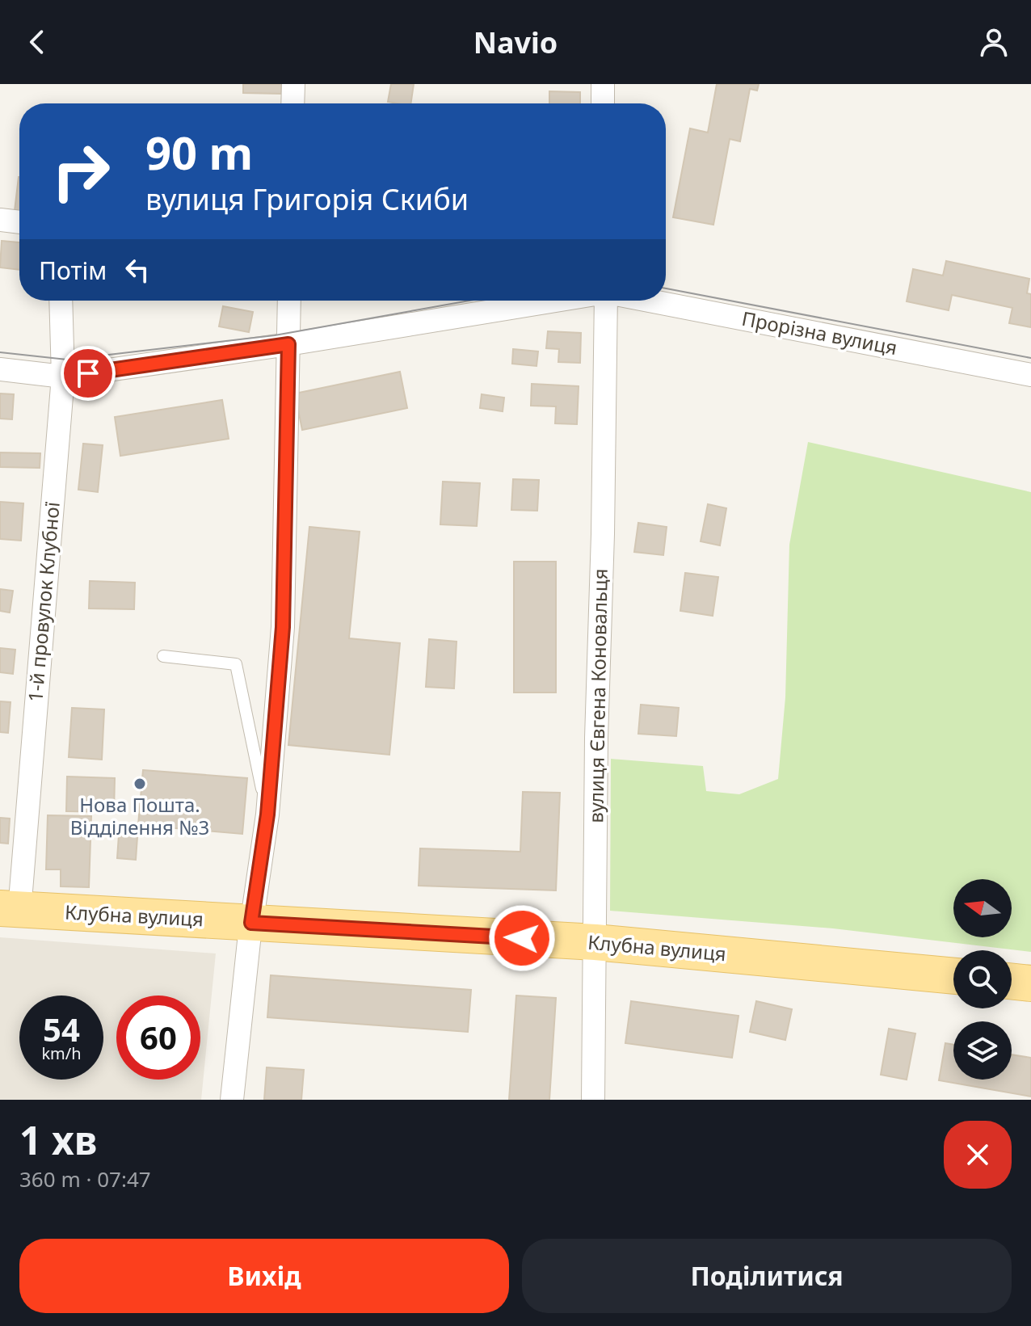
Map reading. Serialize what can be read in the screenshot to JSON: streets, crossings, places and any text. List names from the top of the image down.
{
  "streets": {
    "main road": ["Клубна вулиця"],
    "street": ["Прорізна вулиця", "1-й провулок Клубної", "вулиця Євгена Коновальця"]
  },
  "crossings": [
    ["Прорізна вулиця", "1-й провулок Клубної"],
    ["1-й провулок Клубної", "Клубна вулиця"],
    ["вулиця Євгена Коновальця", "Клубна вулиця"]
  ],
  "places": ["Нова Пошта. Відділення №3"],
  "north": "left",
  "page": {
    "header": "Navio",
    "turn": ["90 m", "вулиця Григорія Скиби"],
    "then": "Потім",
    "speed": "54 km/h",
    "limit": "60",
    "heading": ["1 хв", "360 m · 07:47"],
    "buttons": ["Вихід", "Поділитися"]
  }
}
